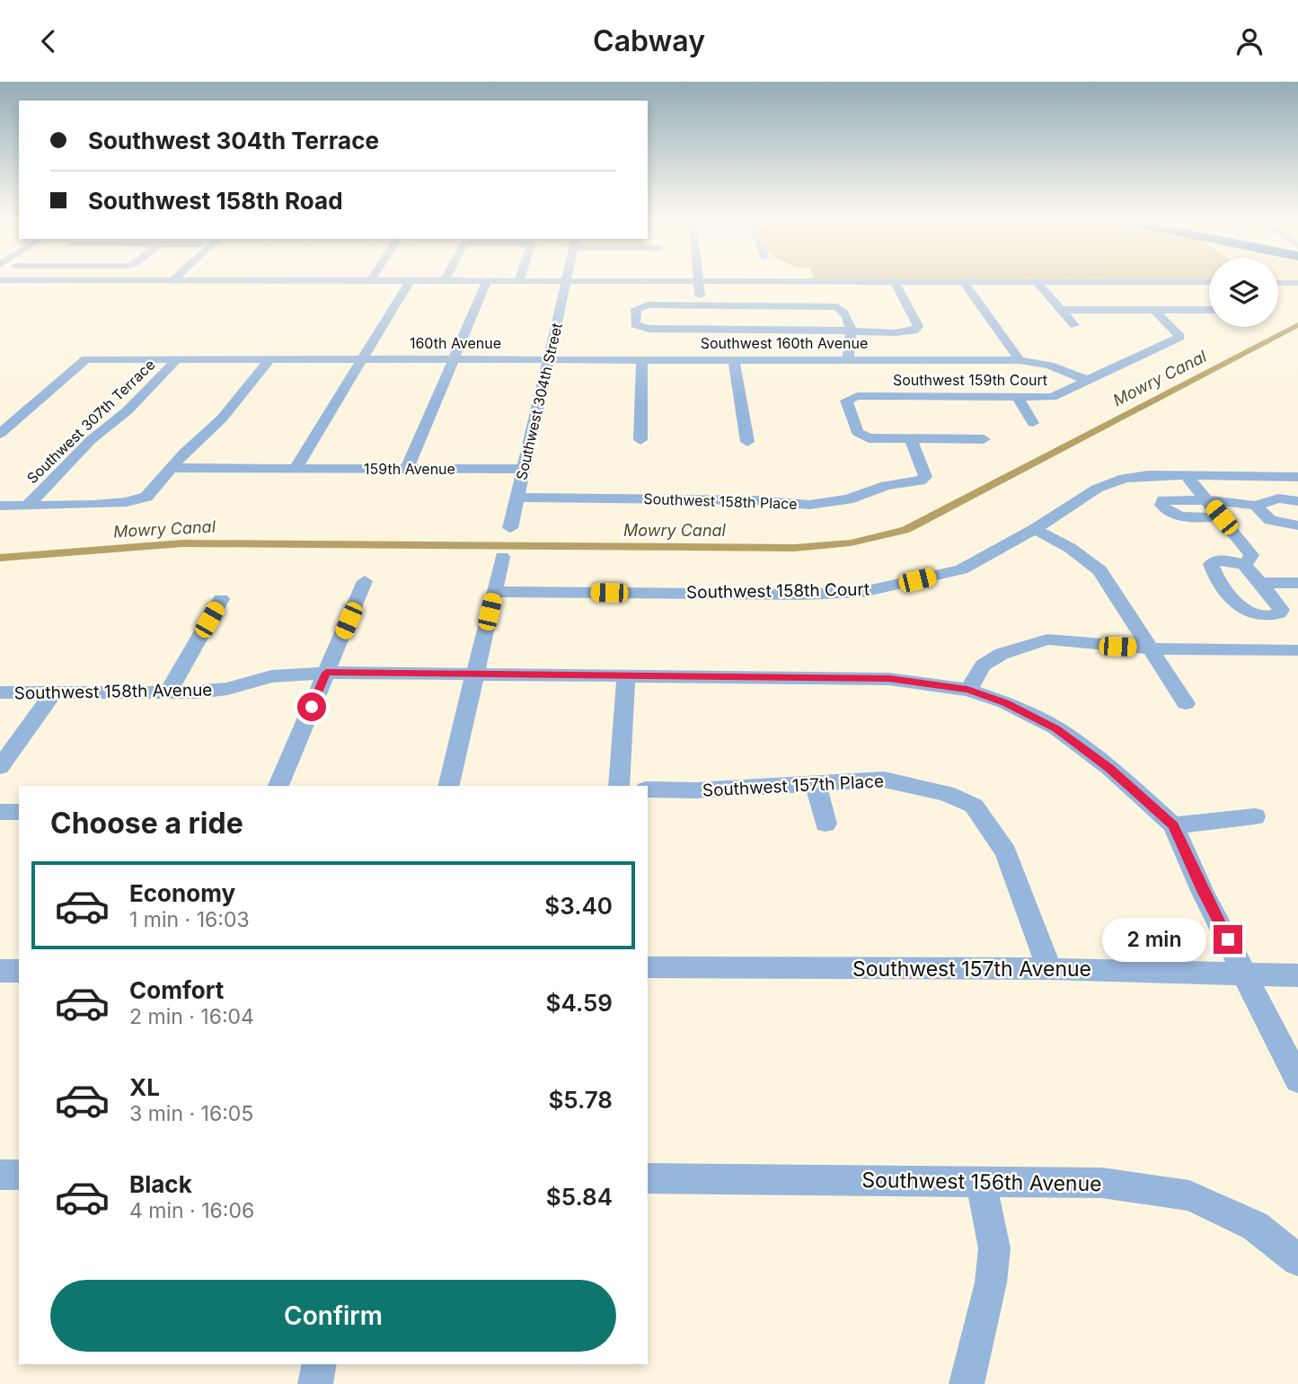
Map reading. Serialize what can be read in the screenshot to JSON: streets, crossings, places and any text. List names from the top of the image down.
{
  "streets": {
    "street": [
      "160th Avenue",
      "Southwest 160th Avenue",
      "Southwest 159th Court",
      "Southwest 304th Street",
      "Southwest 307th Terrace",
      "159th Avenue",
      "Southwest 158th Place",
      "Southwest 158th Court",
      "Southwest 158th Avenue",
      "Southwest 157th Place",
      "Southwest 157th Avenue",
      "Southwest 156th Avenue"
    ]
  },
  "crossings": [
    ["160th Avenue", "Southwest 160th Avenue"],
    ["160th Avenue", "Southwest 304th Street"],
    ["Southwest 160th Avenue", "Southwest 159th Court"],
    ["Southwest 160th Avenue", "Southwest 304th Street"],
    ["Southwest 304th Street", "159th Avenue"],
    ["Southwest 304th Street", "Southwest 158th Place"],
    ["Southwest 157th Place", "Southwest 157th Avenue"]
  ],
  "water": ["Mowry Canal"],
  "page": {
    "header": "Cabway",
    "banner": ["Southwest 304th Terrace", "Southwest 158th Road"],
    "heading": "Choose a ride",
    "list": [
      {
        "name": "Economy",
        "note": "1 min · 16:03",
        "value": "$3.40"
      },
      {
        "name": "Comfort",
        "note": "2 min · 16:04",
        "value": "$4.59"
      },
      {
        "name": "XL",
        "note": "3 min · 16:05",
        "value": "$5.78"
      },
      {
        "name": "Black",
        "note": "4 min · 16:06",
        "value": "$5.84"
      }
    ],
    "bubble": "2 min",
    "buttons": "Confirm"
  }
}
